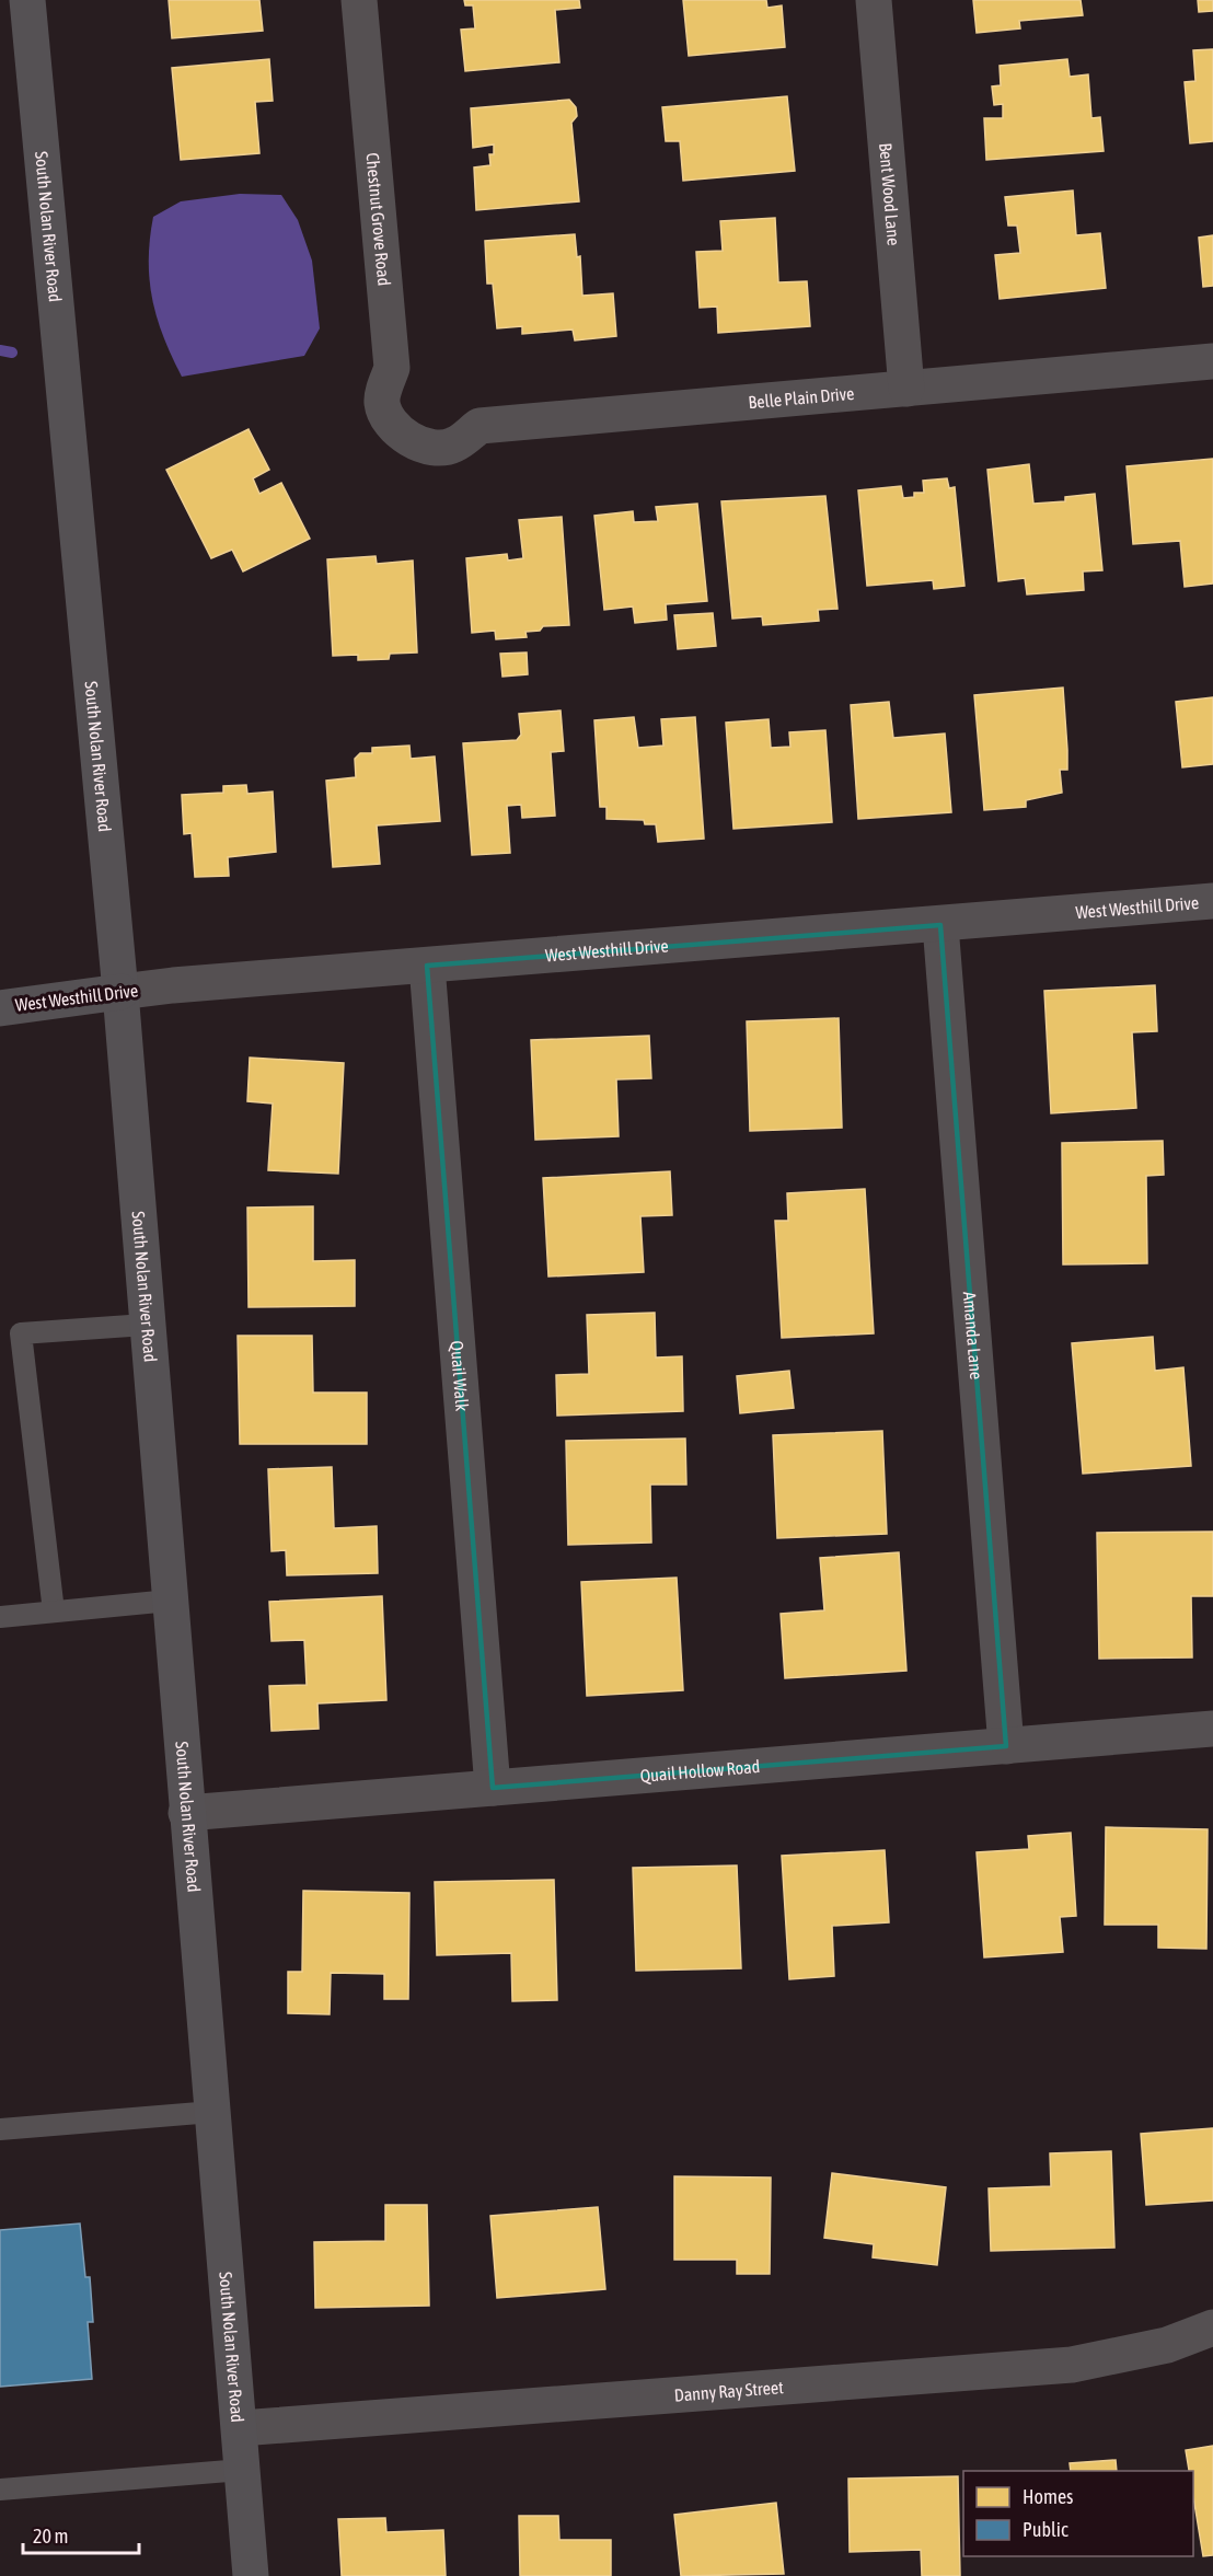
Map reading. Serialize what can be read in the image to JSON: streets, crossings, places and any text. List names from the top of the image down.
{
  "streets": {
    "main road": ["South Nolan River Road", "West Westhill Drive"],
    "street": [
      "Bent Wood Lane",
      "Chestnut Grove Road",
      "Belle Plain Drive",
      "Amanda Lane",
      "Quail Walk",
      "Quail Hollow Road",
      "Danny Ray Street"
    ]
  },
  "crossings": [
    ["Bent Wood Lane", "Belle Plain Drive"],
    ["Chestnut Grove Road", "Belle Plain Drive"],
    ["South Nolan River Road", "West Westhill Drive"],
    ["South Nolan River Road", "Quail Hollow Road"],
    ["South Nolan River Road", "Danny Ray Street"],
    ["West Westhill Drive", "Amanda Lane"],
    ["West Westhill Drive", "Quail Walk"],
    ["Amanda Lane", "Quail Hollow Road"],
    ["Quail Walk", "Quail Hollow Road"]
  ],
  "legend": ["Homes", "Public"],
  "scale_bar": "20 m"
}
